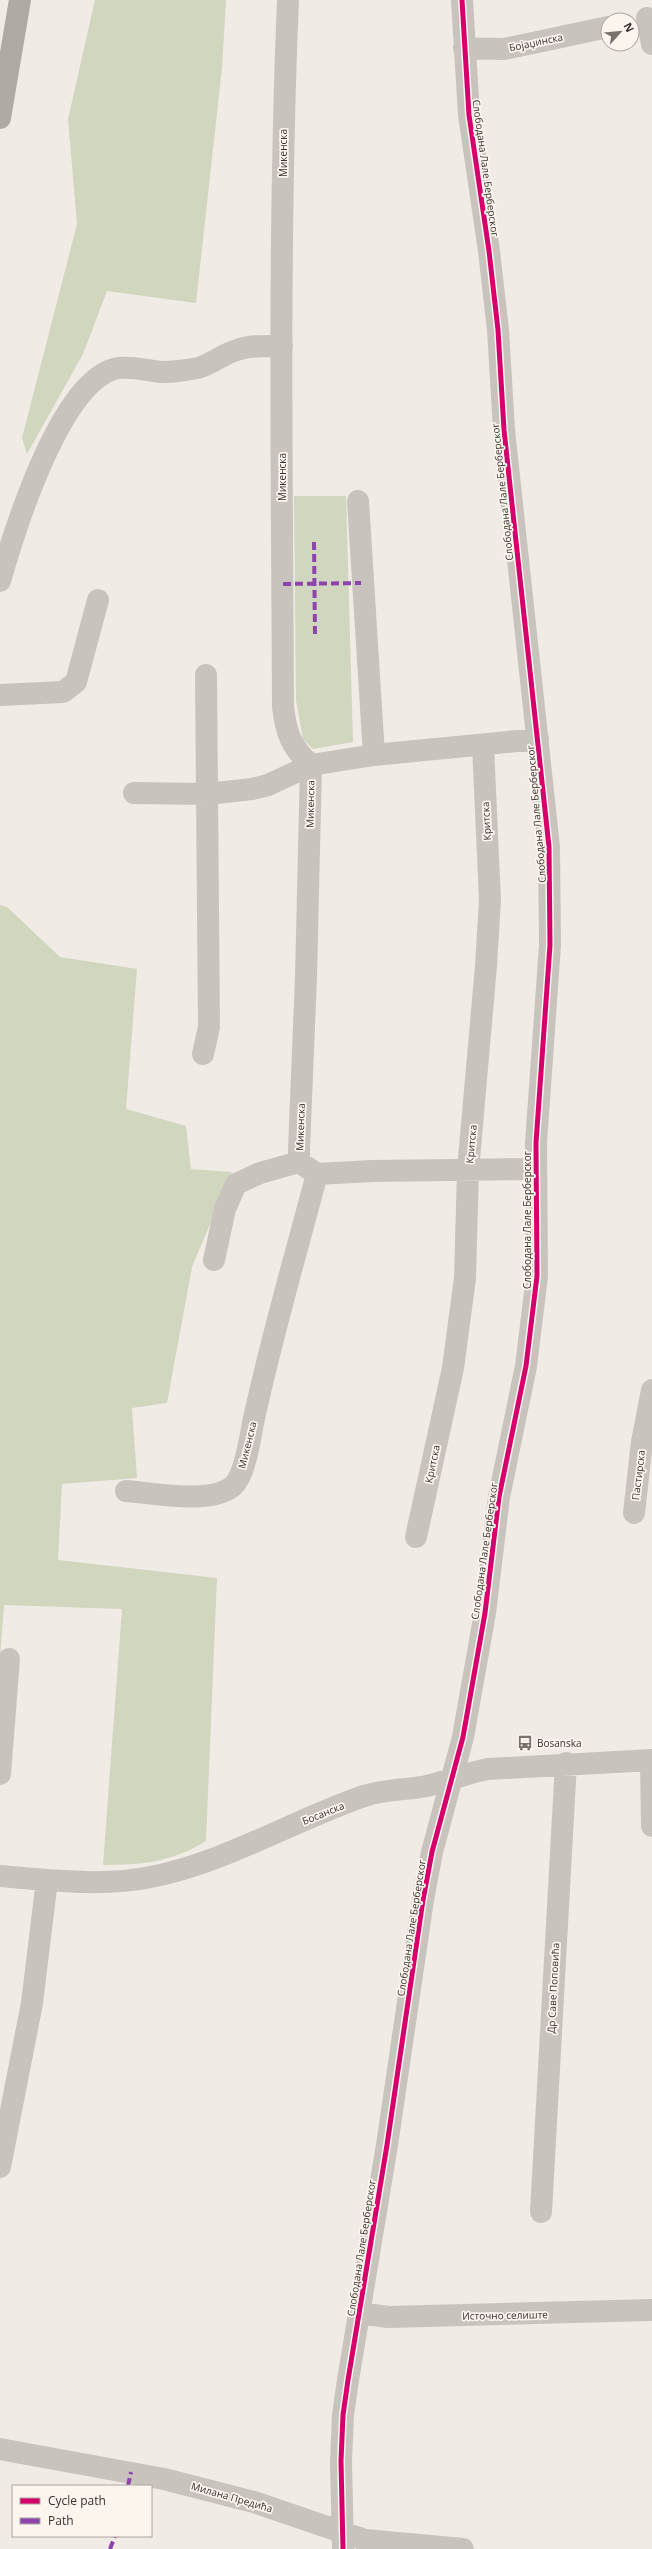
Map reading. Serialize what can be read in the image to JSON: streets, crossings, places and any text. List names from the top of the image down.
{
  "streets": {
    "street": [
      "Бојаџинска",
      "Микенска",
      "Слободана Лале Берберског",
      "Критска",
      "Пастирска",
      "Босанска",
      "Др Саве Поповића",
      "Источно селиште",
      "Милана Предића"
    ]
  },
  "crossings": [
    ["Бојаџинска", "Слободана Лале Берберског"],
    ["Слободана Лале Берберског", "Босанска"],
    ["Слободана Лале Берберског", "Источно селиште"],
    ["Слободана Лале Берберског", "Милана Предића"],
    ["Босанска", "Др Саве Поповића"]
  ],
  "places": {
    "bus stop": ["Bosanska"]
  },
  "legend": ["Cycle path", "Path"],
  "north": "top right"
}
